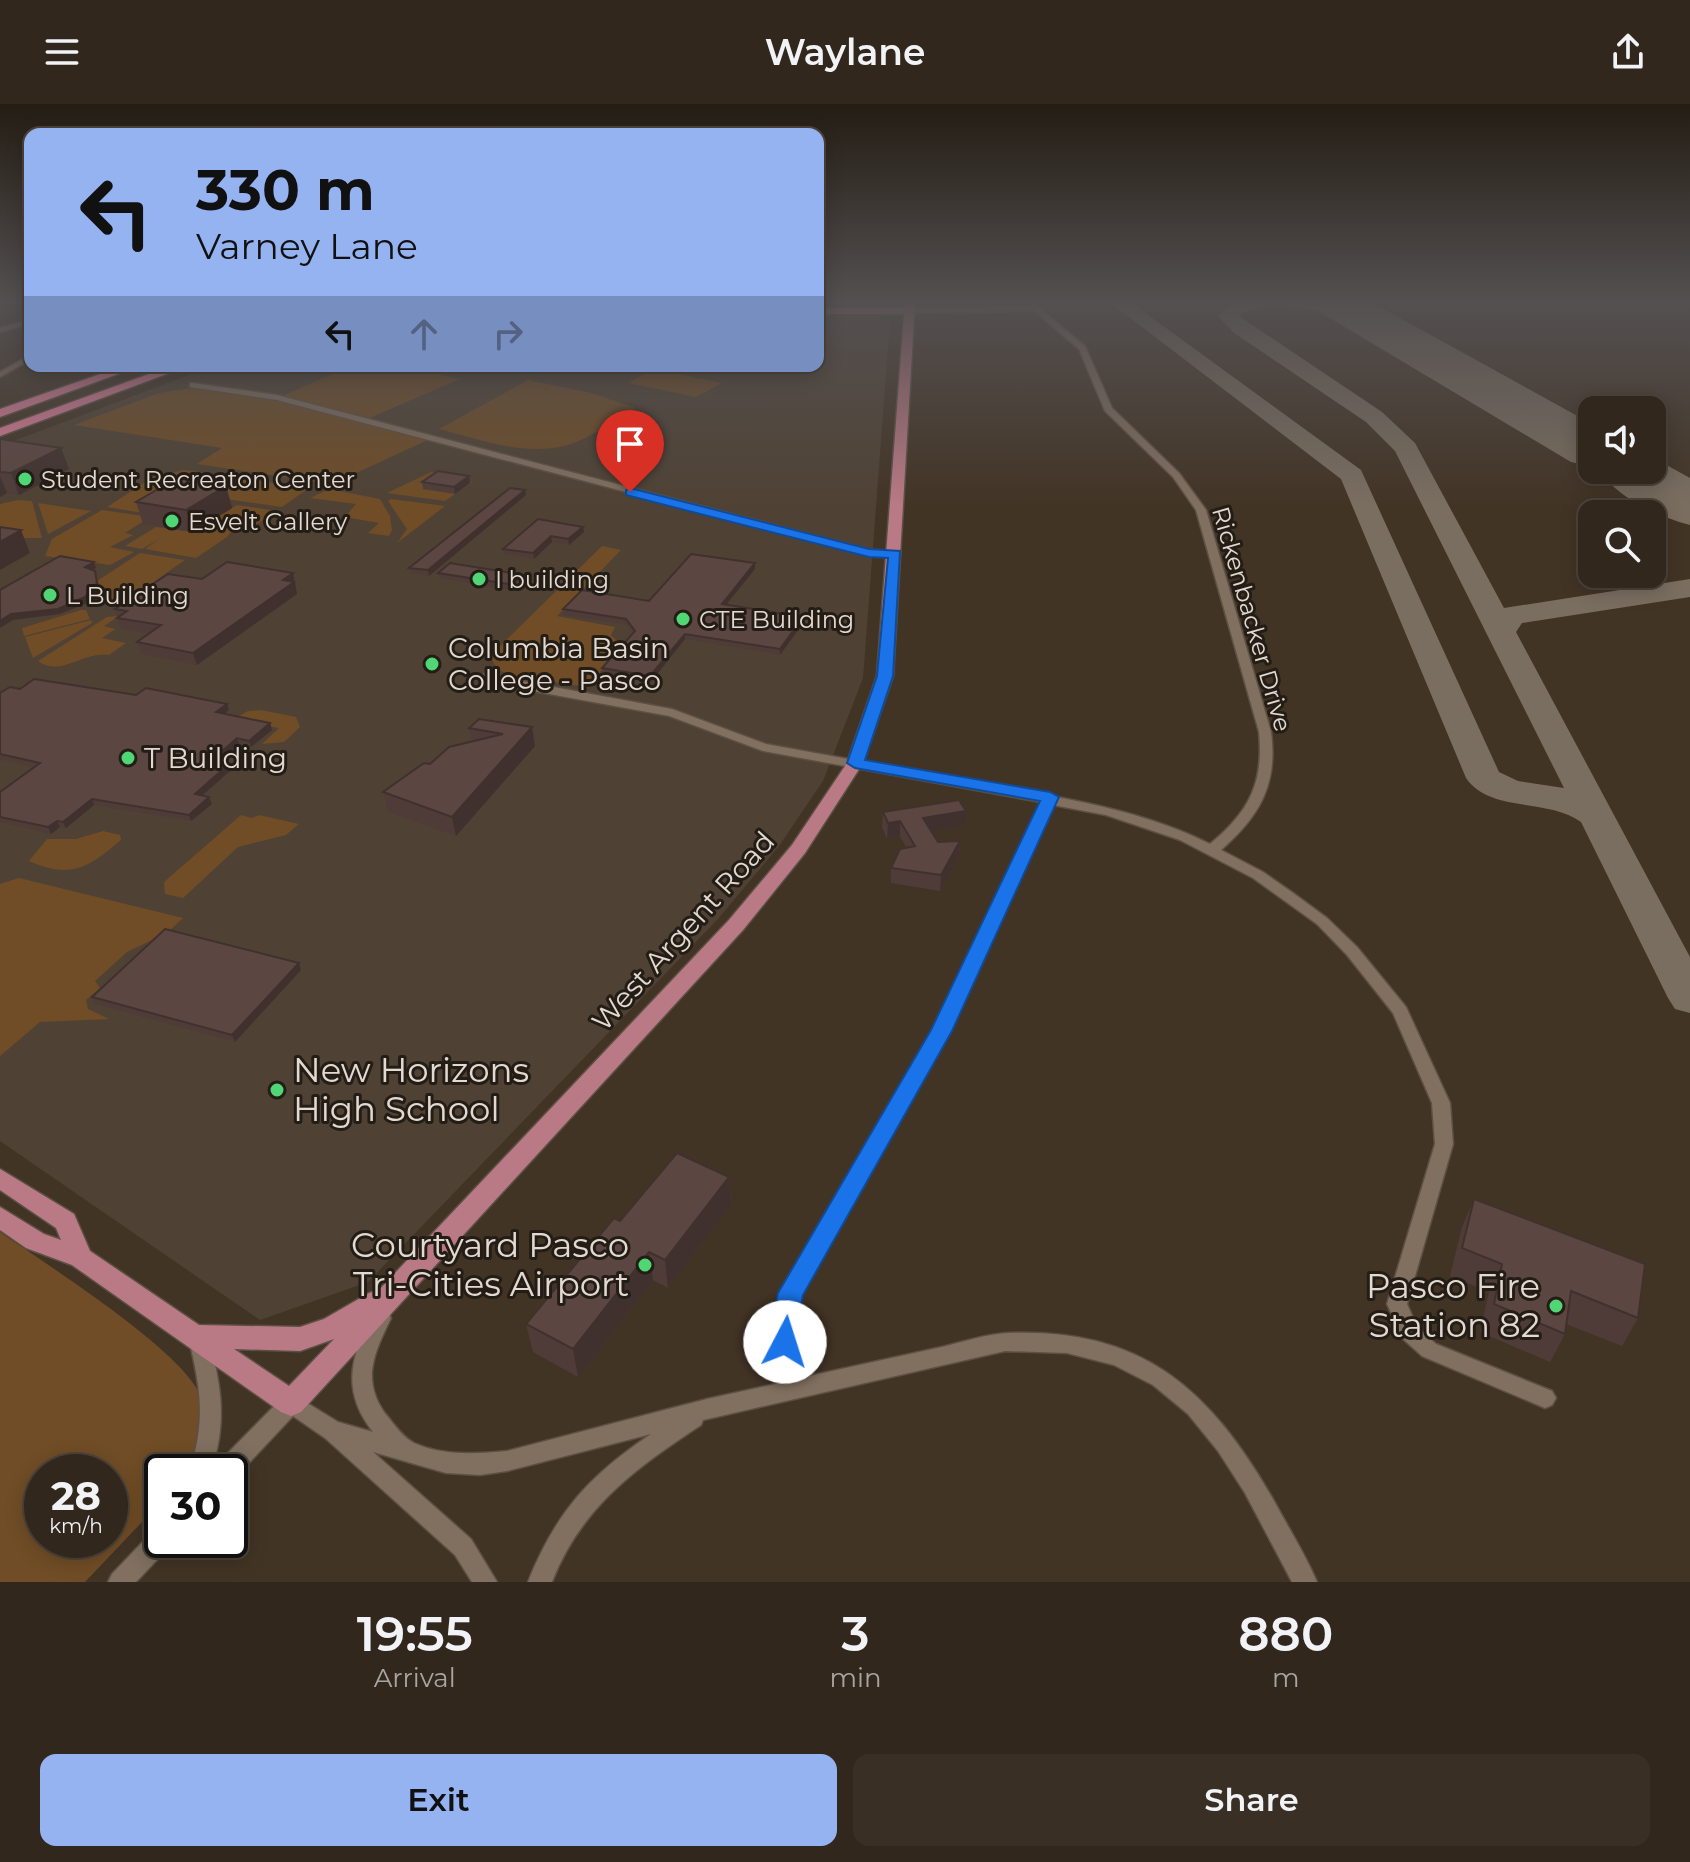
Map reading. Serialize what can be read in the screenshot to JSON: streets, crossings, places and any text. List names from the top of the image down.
{
  "streets": {
    "main road": ["West Argent Road"],
    "street": ["Rickenbacker Drive"]
  },
  "places": [
    "Student Recreaton Center",
    "Esvelt Gallery",
    "I building",
    "L Building",
    "CTE Building",
    "Columbia Basin College - Pasco",
    "T Building",
    "New Horizons High School",
    "Courtyard Pasco Tri-Cities Airport",
    "Pasco Fire Station 82"
  ],
  "page": {
    "header": "Waylane",
    "turn": ["330 m", "Varney Lane"],
    "speed": "28 km/h",
    "limit": "30",
    "eta": [
      "19:55",
      "Arrival",
      "3",
      "min",
      "880",
      "m"
    ],
    "buttons": ["Exit", "Share"]
  }
}
